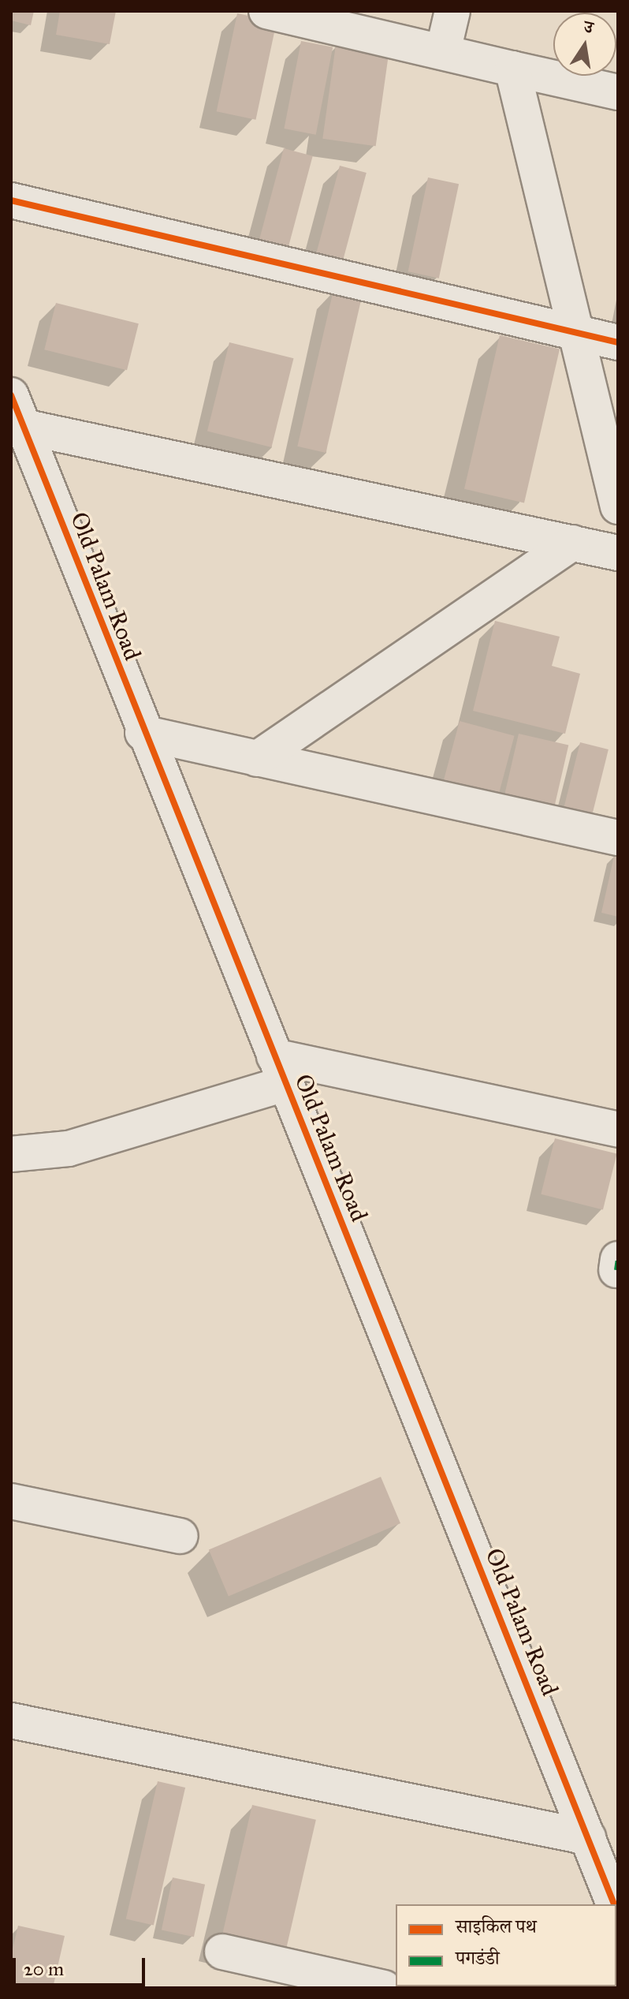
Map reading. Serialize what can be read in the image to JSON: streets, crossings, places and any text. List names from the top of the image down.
{
  "streets": {
    "street": ["Old Palam Road"]
  },
  "legend": ["साइकिल पथ", "पगडंडी"],
  "scale_bar": "20 m",
  "north": "top"
}
